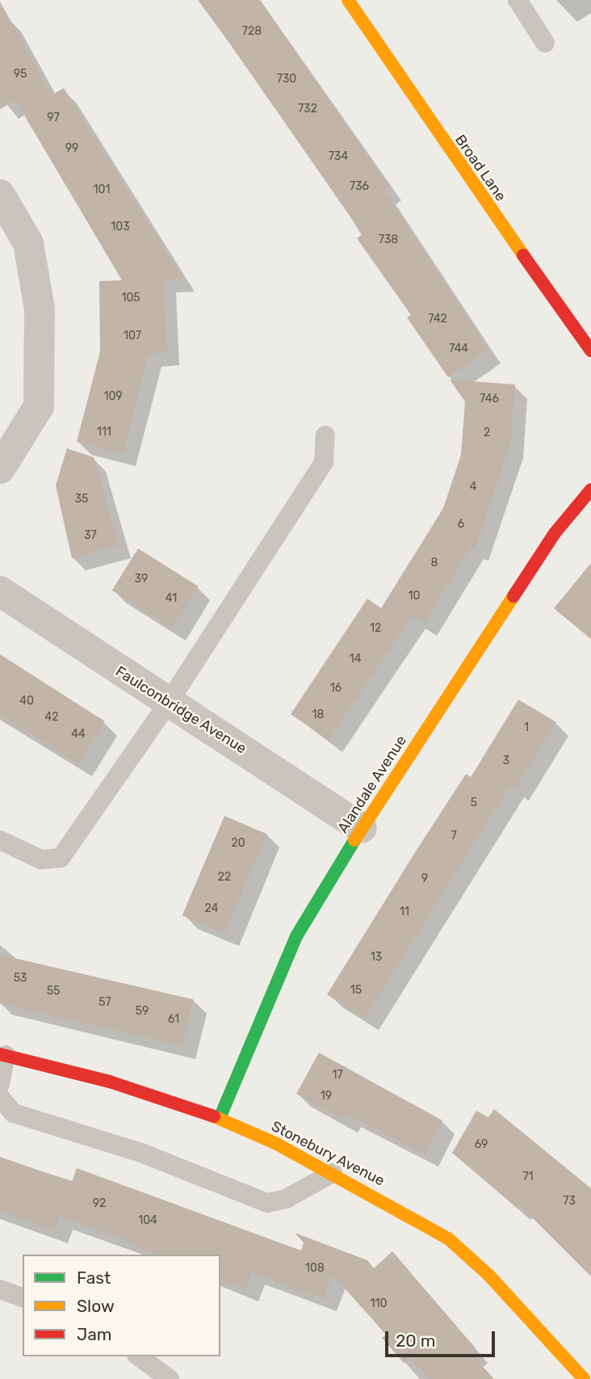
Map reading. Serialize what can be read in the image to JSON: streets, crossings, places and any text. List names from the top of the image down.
{
  "streets": {
    "street": [
      "Broad Lane",
      "Faulconbridge Avenue",
      "Alandale Avenue",
      "Stonebury Avenue"
    ]
  },
  "crossings": [
    ["Faulconbridge Avenue", "Alandale Avenue"],
    ["Alandale Avenue", "Stonebury Avenue"]
  ],
  "house_numbers": [
    "728",
    "95",
    "730",
    "732",
    "97",
    "99",
    "734",
    "736",
    "101",
    "103",
    "738",
    "105",
    "742",
    "107",
    "744",
    "109",
    "746",
    "111",
    "2",
    "4",
    "35",
    "6",
    "37",
    "8",
    "39",
    "10",
    "41",
    "12",
    "14",
    "16",
    "40",
    "18",
    "42",
    "1",
    "44",
    "3",
    "5",
    "7",
    "20",
    "22",
    "9",
    "24",
    "11",
    "13",
    "53",
    "15",
    "55",
    "57",
    "59",
    "61",
    "17",
    "19",
    "69",
    "71",
    "73",
    "92",
    "104",
    "108",
    "110"
  ],
  "legend": ["Fast", "Slow", "Jam"],
  "scale_bar": "20 m"
}
